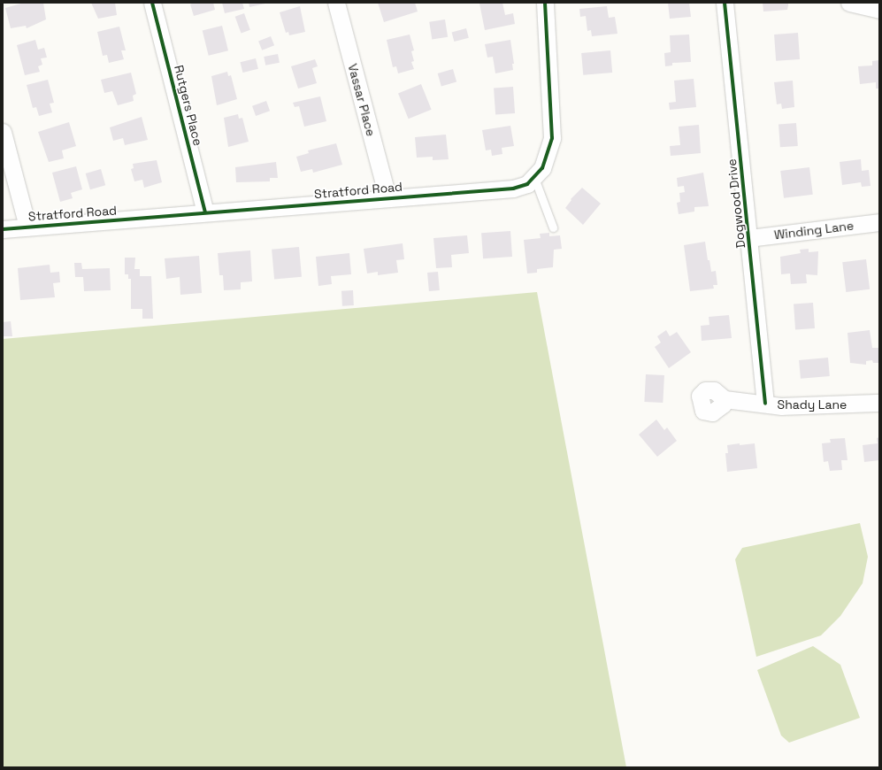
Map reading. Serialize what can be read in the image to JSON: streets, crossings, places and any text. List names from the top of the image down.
{
  "streets": {
    "street": [
      "Vassar Place",
      "Rutgers Place",
      "Stratford Road",
      "Dogwood Drive",
      "Winding Lane",
      "Shady Lane"
    ]
  },
  "crossings": [
    ["Vassar Place", "Stratford Road"],
    ["Rutgers Place", "Stratford Road"],
    ["Dogwood Drive", "Winding Lane"],
    ["Dogwood Drive", "Shady Lane"]
  ]
}
